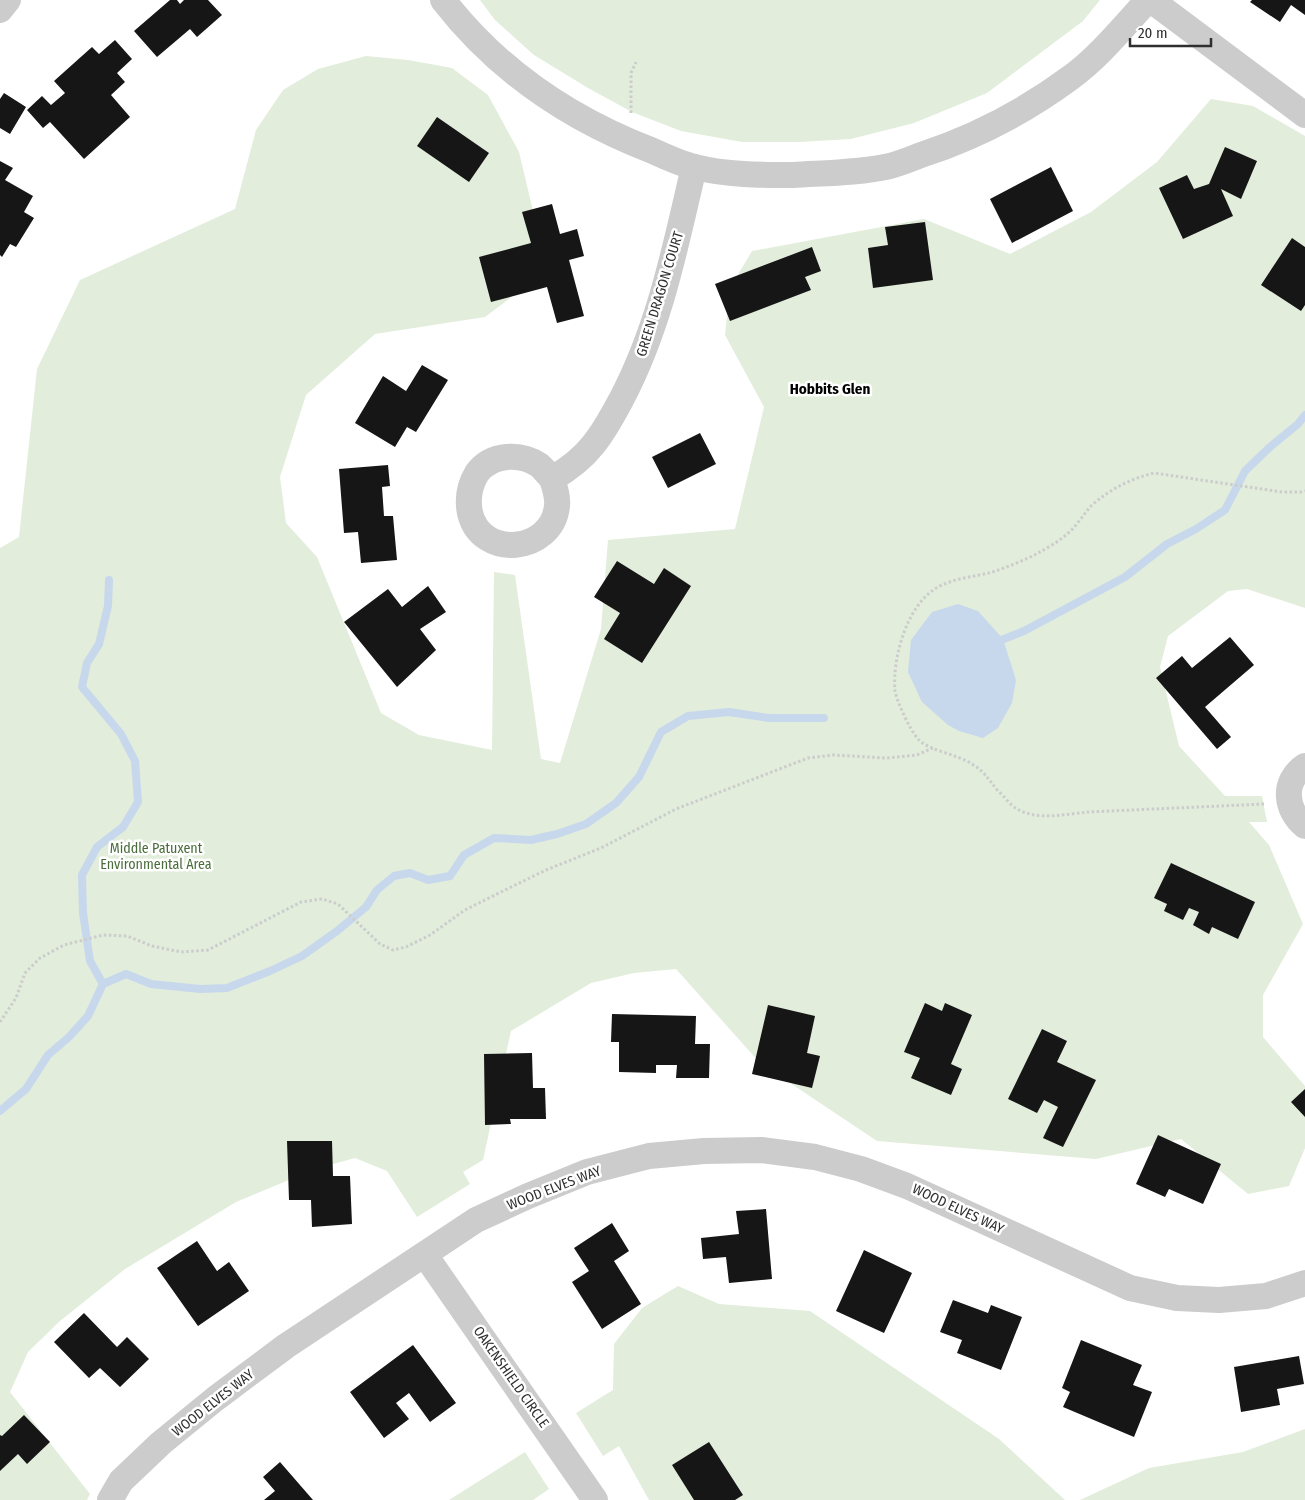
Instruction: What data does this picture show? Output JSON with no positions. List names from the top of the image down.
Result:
{
  "streets": {
    "street": ["GREEN DRAGON COURT", "WOOD ELVES WAY", "OAKENSHIELD CIRCLE"]
  },
  "crossings": [
    ["WOOD ELVES WAY", "OAKENSHIELD CIRCLE"]
  ],
  "districts": ["Hobbits Glen"],
  "parks": ["Middle Patuxent Environmental Area"],
  "scale_bar": "20 m"
}
